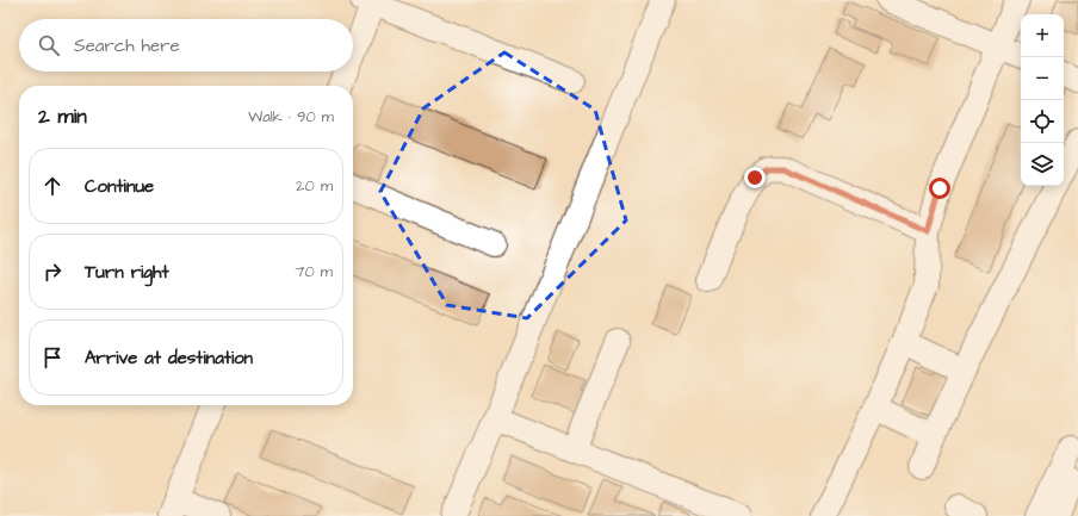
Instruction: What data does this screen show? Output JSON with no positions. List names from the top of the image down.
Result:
{
  "page": {
    "map_buttons": ["+", "−"],
    "search": "Search here",
    "heading": ["2 min", "Walk · 90 m"],
    "list": [
      ["Continue", "20 m"],
      ["Turn right", "70 m"],
      "Arrive at destination"
    ]
  }
}
